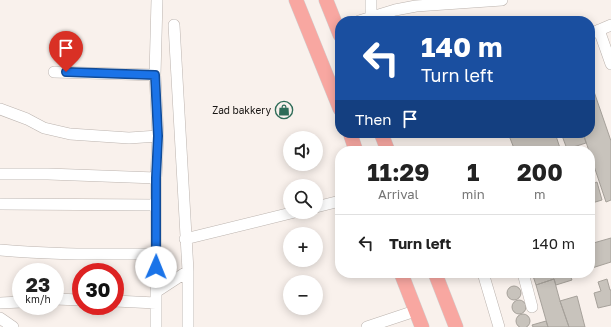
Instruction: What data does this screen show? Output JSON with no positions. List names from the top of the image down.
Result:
{
  "places": {
    "shop": ["Zad bakkery"]
  },
  "page": {
    "turn": ["140 m", "Turn left"],
    "then": "Then",
    "map_buttons": ["+", "−"],
    "eta": [
      "11:29",
      "Arrival",
      "1",
      "min",
      "200",
      "m"
    ],
    "list": [
      {
        "name": "Turn left",
        "value": "140 m"
      }
    ],
    "speed": "23 km/h",
    "limit": "30"
  }
}
